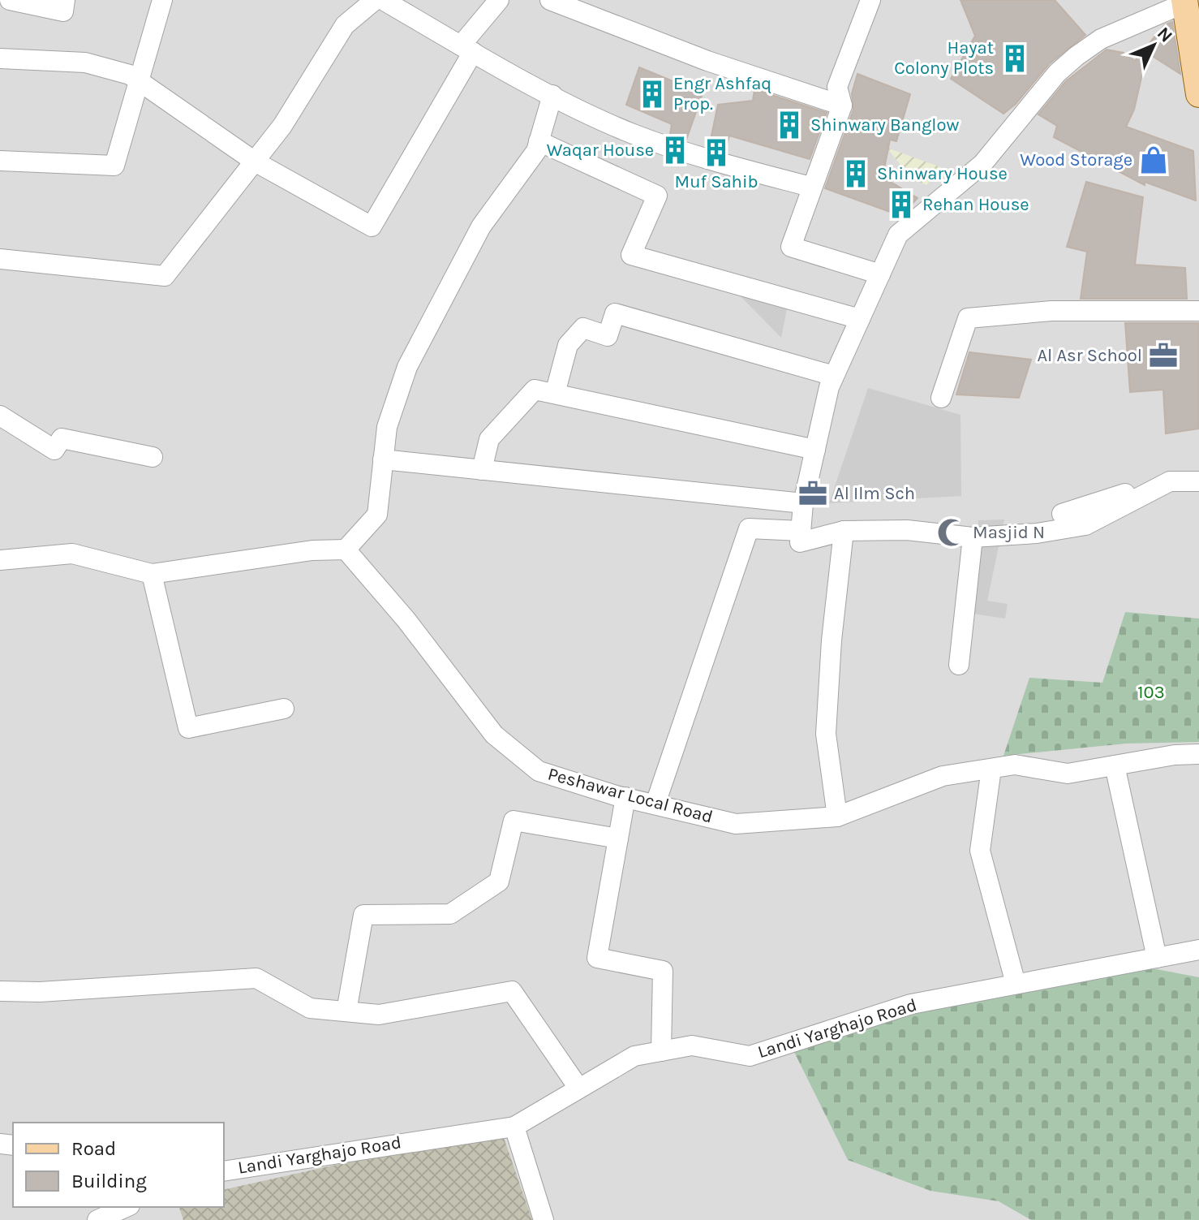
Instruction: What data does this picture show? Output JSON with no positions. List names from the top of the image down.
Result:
{
  "streets": {
    "street": ["Peshawar Local Road", "Landi Yarghajo Road"]
  },
  "parks": ["103"],
  "places": {
    "building": [
      "Hayat Colony Plots",
      "Engr Ashfaq Prop.",
      "Shinwary Banglow",
      "Waqar House",
      "Muf Sahib",
      "Shinwary House",
      "Rehan House"
    ],
    "shop": ["Wood Storage"],
    "office": ["Al Asr School", "Al Ilm Sch"],
    "mosque": ["Masjid N"]
  },
  "legend": ["Road", "Building"],
  "north": "top right"
}
